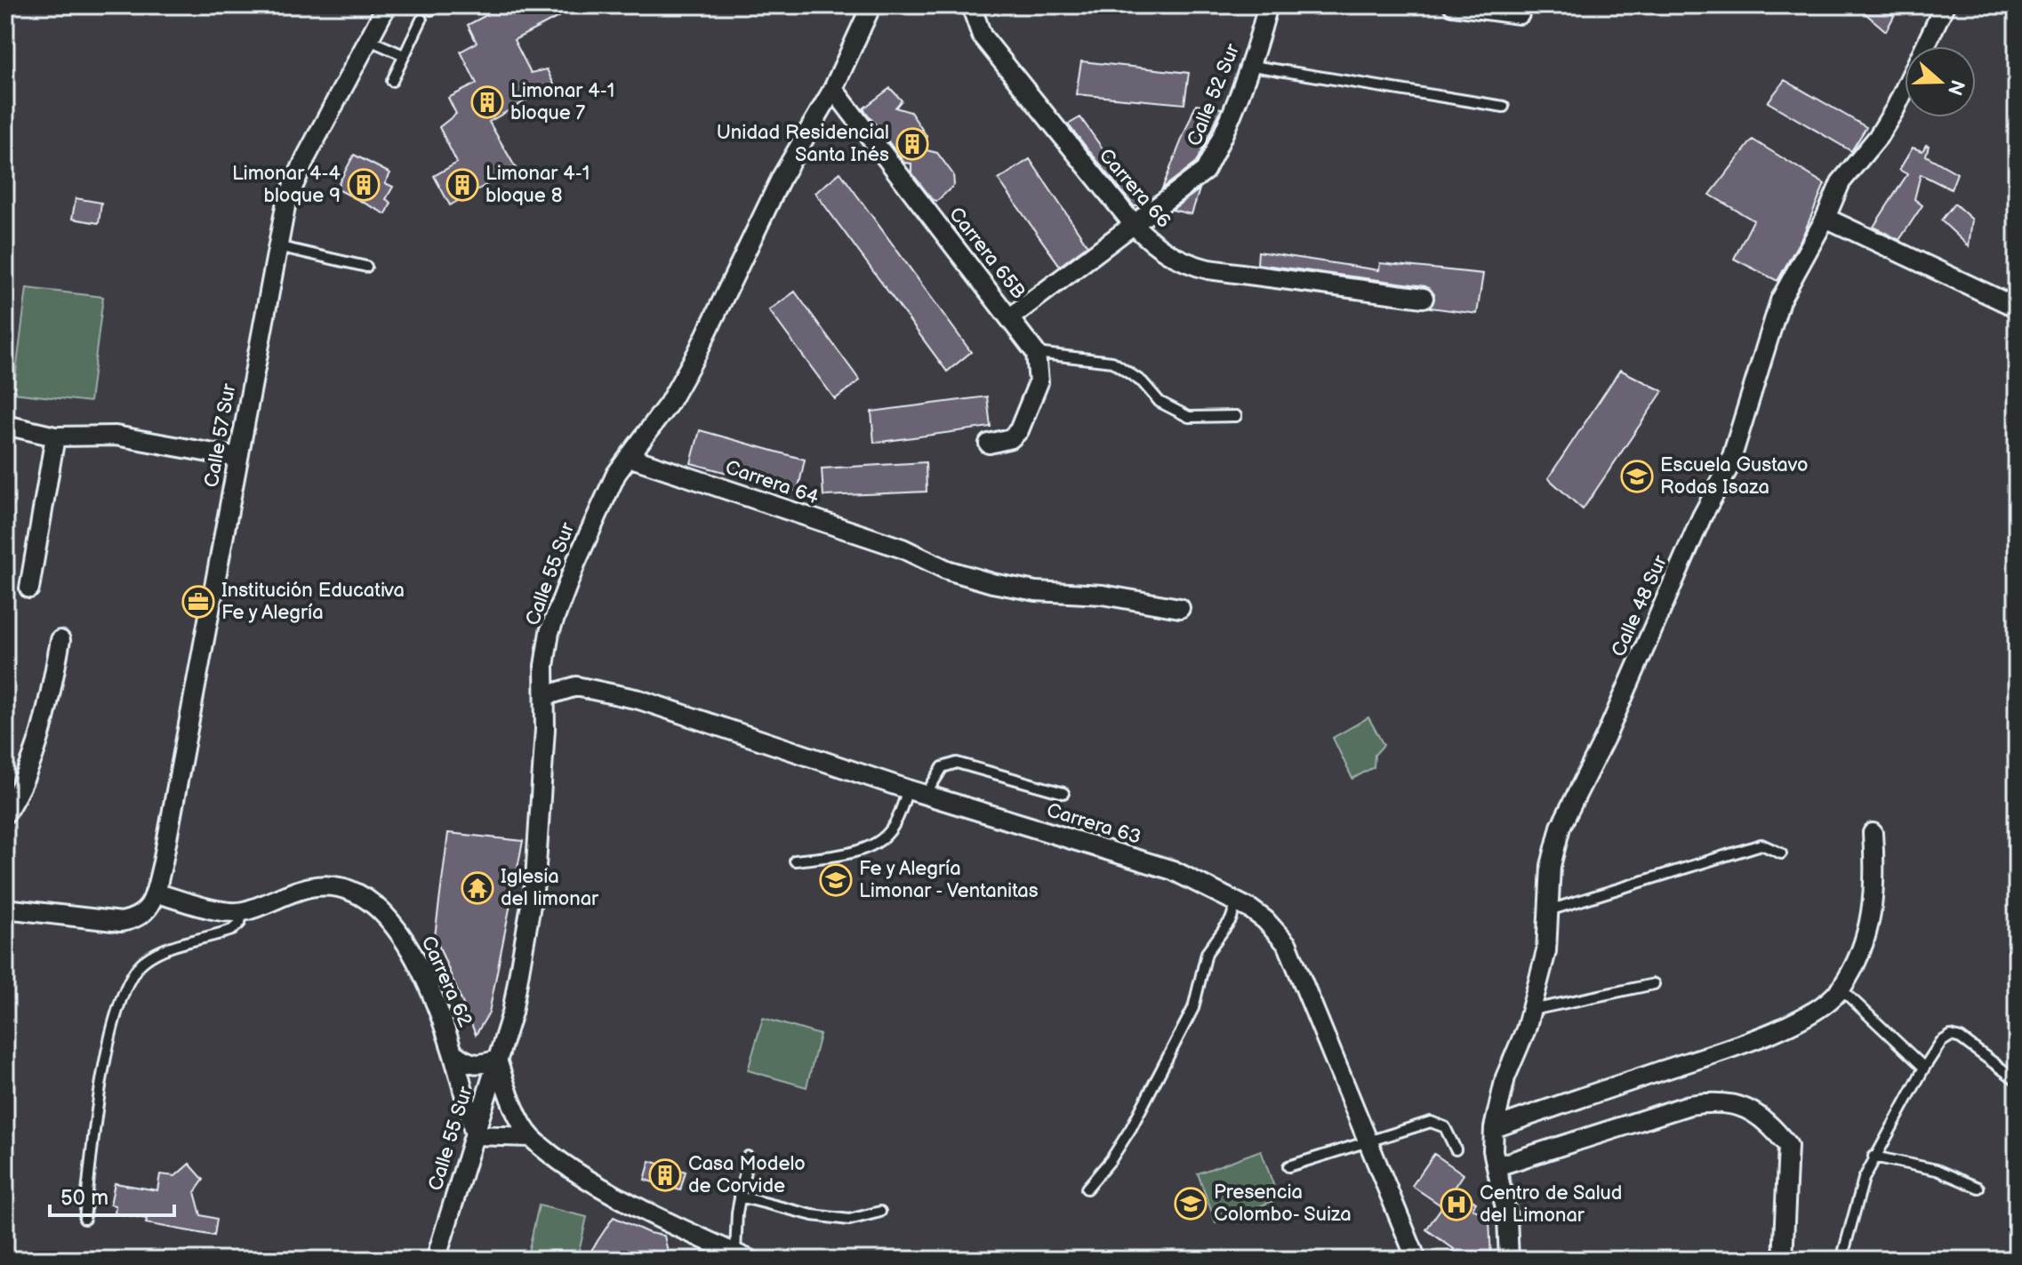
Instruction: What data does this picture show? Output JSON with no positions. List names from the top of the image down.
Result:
{
  "streets": {
    "street": [
      "Calle 52 Sur",
      "Carrera 66",
      "Carrera 65B",
      "Calle 57 Sur",
      "Carrera 64",
      "Calle 55 Sur",
      "Calle 48 Sur",
      "Carrera 63",
      "Carrera 62"
    ]
  },
  "crossings": [
    ["Calle 52 Sur", "Carrera 66"],
    ["Calle 52 Sur", "Carrera 65B"],
    ["Carrera 65B", "Calle 55 Sur"],
    ["Calle 57 Sur", "Carrera 62"],
    ["Carrera 64", "Calle 55 Sur"],
    ["Calle 55 Sur", "Carrera 63"],
    ["Calle 55 Sur", "Carrera 62"]
  ],
  "places": {
    "building": [
      "Limonar 4-1 bloque 7",
      "Unidad Residencial Santa Inés",
      "Limonar 4-4 bloque 9",
      "Limonar 4-1 bloque 8",
      "Casa Modelo de Corvide"
    ],
    "school or university": ["Escuela Gustavo Rodas Isaza", "Fe y Alegría Limonar - Ventanitas", "Presencia Colombo- Suiza"],
    "office": ["Institución Educativa Fe y Alegría"],
    "temple": ["Iglesia del limonar"],
    "hospital": ["Centro de Salud del Limonar"]
  },
  "scale_bar": "50 m",
  "north": "right"
}
